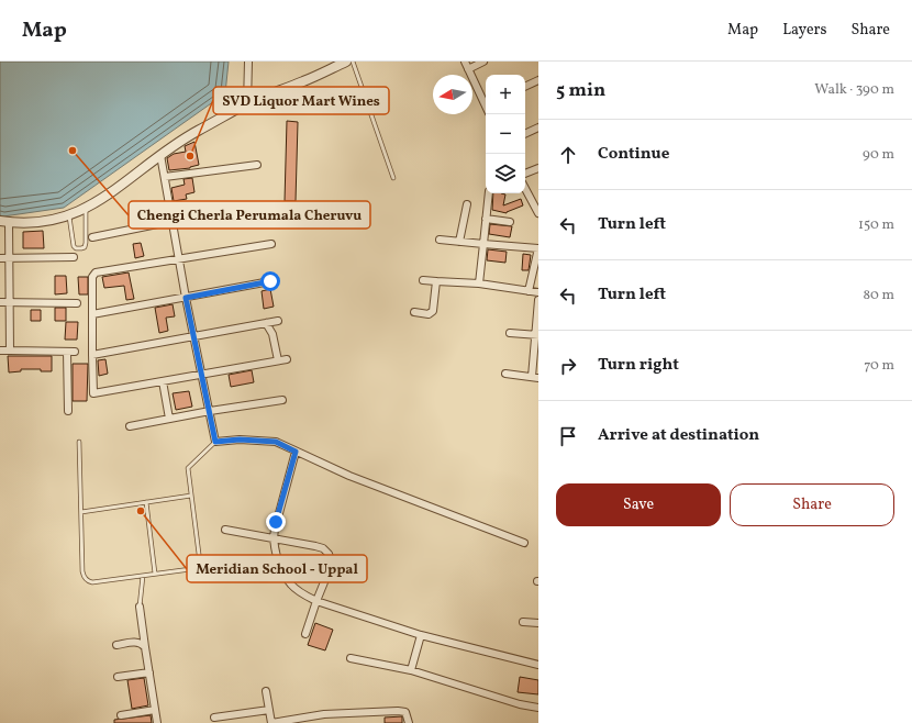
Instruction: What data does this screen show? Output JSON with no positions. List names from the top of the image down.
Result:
{
  "places": ["Chengi Cherla Perumala Cheruvu", "SVD Liquor Mart Wines", "Meridian School - Uppal"],
  "north": "left",
  "page": {
    "header": "Map",
    "nav": ["Map", "Layers", "Share"],
    "heading": ["5 min", "Walk · 390 m"],
    "map_buttons": ["+", "−"],
    "list": [
      ["Continue", "90 m"],
      ["Turn left", "150 m"],
      ["Turn left", "80 m"],
      ["Turn right", "70 m"],
      "Arrive at destination"
    ],
    "buttons": ["Save", "Share"]
  }
}
